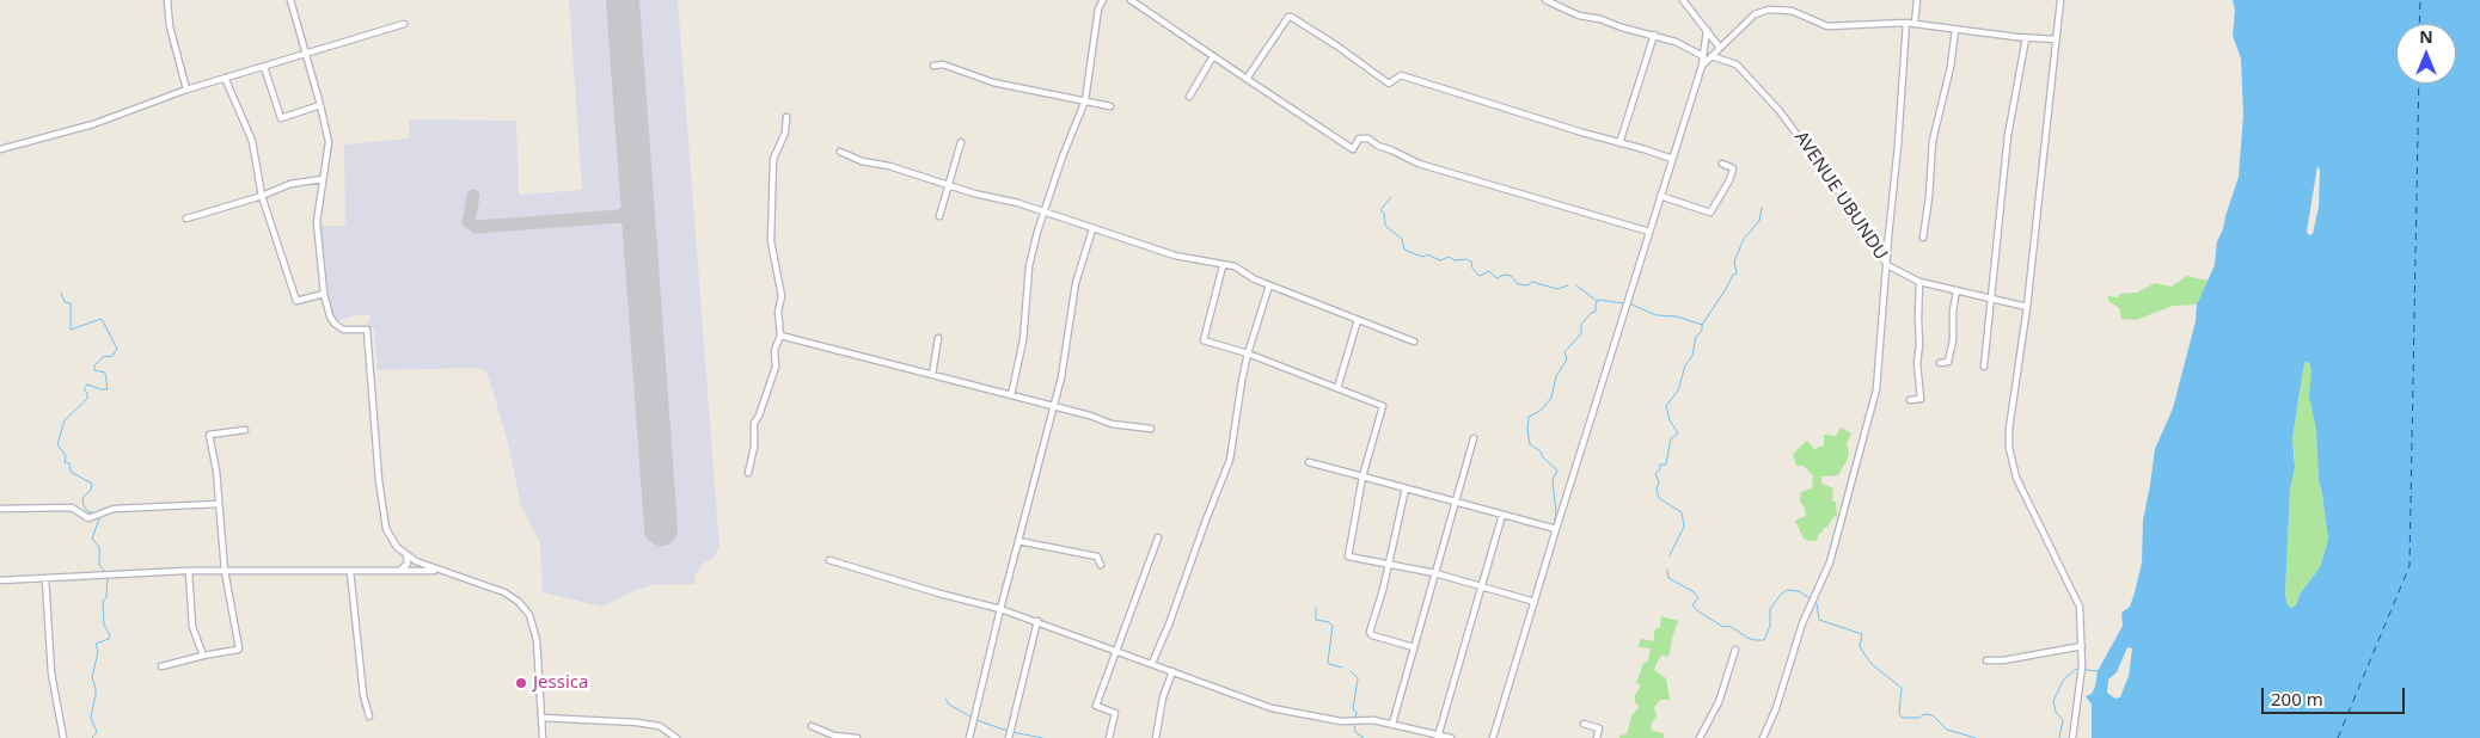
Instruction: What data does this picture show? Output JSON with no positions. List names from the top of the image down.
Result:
{
  "streets": {
    "street": ["AVENUE UBUNDU"]
  },
  "places": ["Jessica"],
  "scale_bar": "200 m",
  "north": "top"
}
